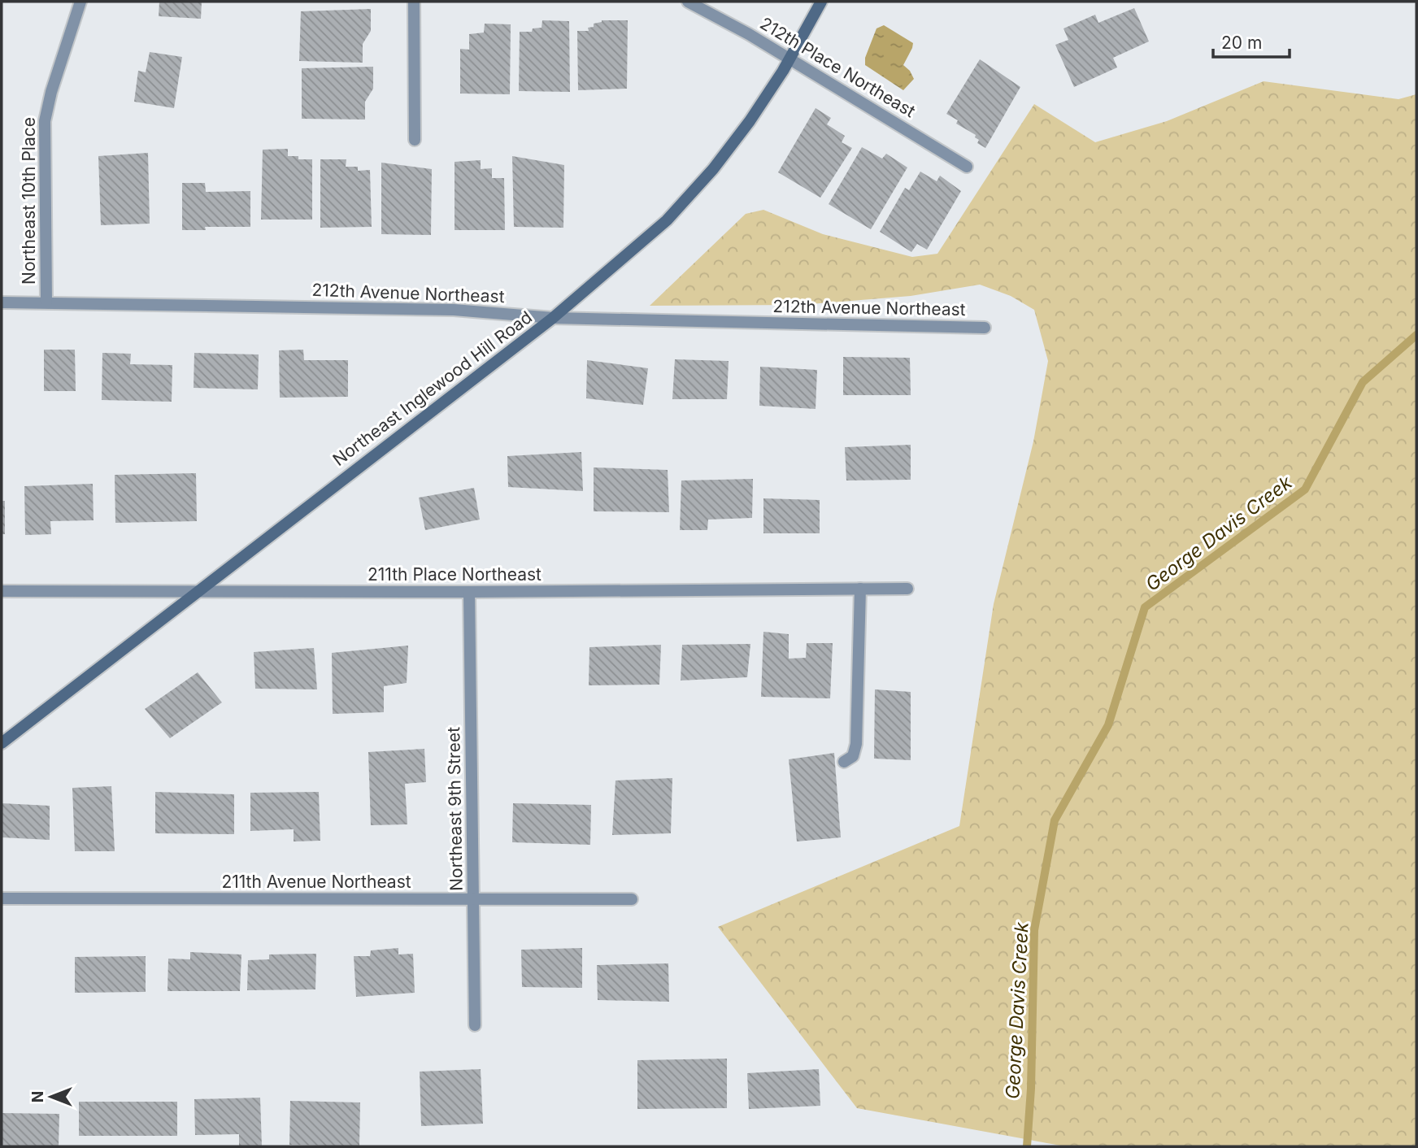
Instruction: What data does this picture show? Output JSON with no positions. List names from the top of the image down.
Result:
{
  "streets": {
    "street": [
      "212th Place Northeast",
      "Northeast 10th Place",
      "212th Avenue Northeast",
      "Northeast Inglewood Hill Road",
      "211th Place Northeast",
      "Northeast 9th Street",
      "211th Avenue Northeast"
    ]
  },
  "crossings": [
    ["212th Place Northeast", "Northeast Inglewood Hill Road"],
    ["Northeast 10th Place", "212th Avenue Northeast"],
    ["212th Avenue Northeast", "Northeast Inglewood Hill Road"],
    ["Northeast Inglewood Hill Road", "211th Place Northeast"],
    ["211th Place Northeast", "Northeast 9th Street"],
    ["Northeast 9th Street", "211th Avenue Northeast"]
  ],
  "water": ["George Davis Creek"],
  "scale_bar": "20 m",
  "north": "left"
}
